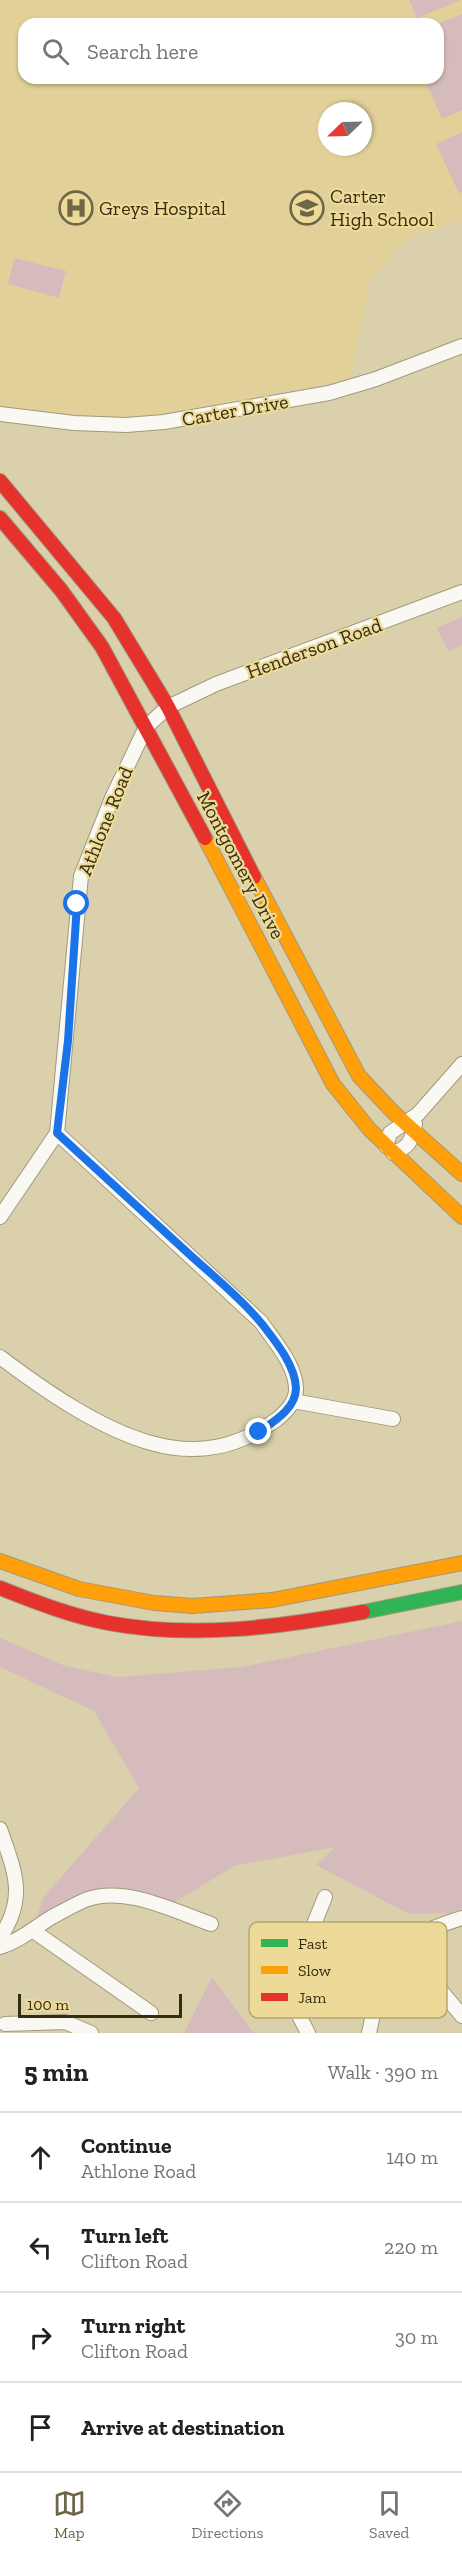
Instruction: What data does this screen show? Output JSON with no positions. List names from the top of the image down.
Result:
{
  "streets": {
    "main road": ["Montgomery Drive"],
    "street": ["Carter Drive", "Henderson Road", "Athlone Road"]
  },
  "crossings": [
    ["Henderson Road", "Athlone Road"],
    ["Henderson Road", "Montgomery Drive"],
    ["Athlone Road", "Montgomery Drive"]
  ],
  "places": {
    "hospital": ["Greys Hospital"],
    "school or university": ["Carter High School"]
  },
  "legend": ["Fast", "Slow", "Jam"],
  "scale_bar": "100 m",
  "north": "bottom left",
  "page": {
    "search": "Search here",
    "scale": "100 m",
    "heading": ["5 min", "Walk · 390 m"],
    "list": [
      ["Continue", "Athlone Road", "140 m"],
      ["Turn left", "Clifton Road", "220 m"],
      ["Turn right", "Clifton Road", "30 m"],
      "Arrive at destination"
    ],
    "nav": ["Map", "Directions", "Saved"]
  }
}
